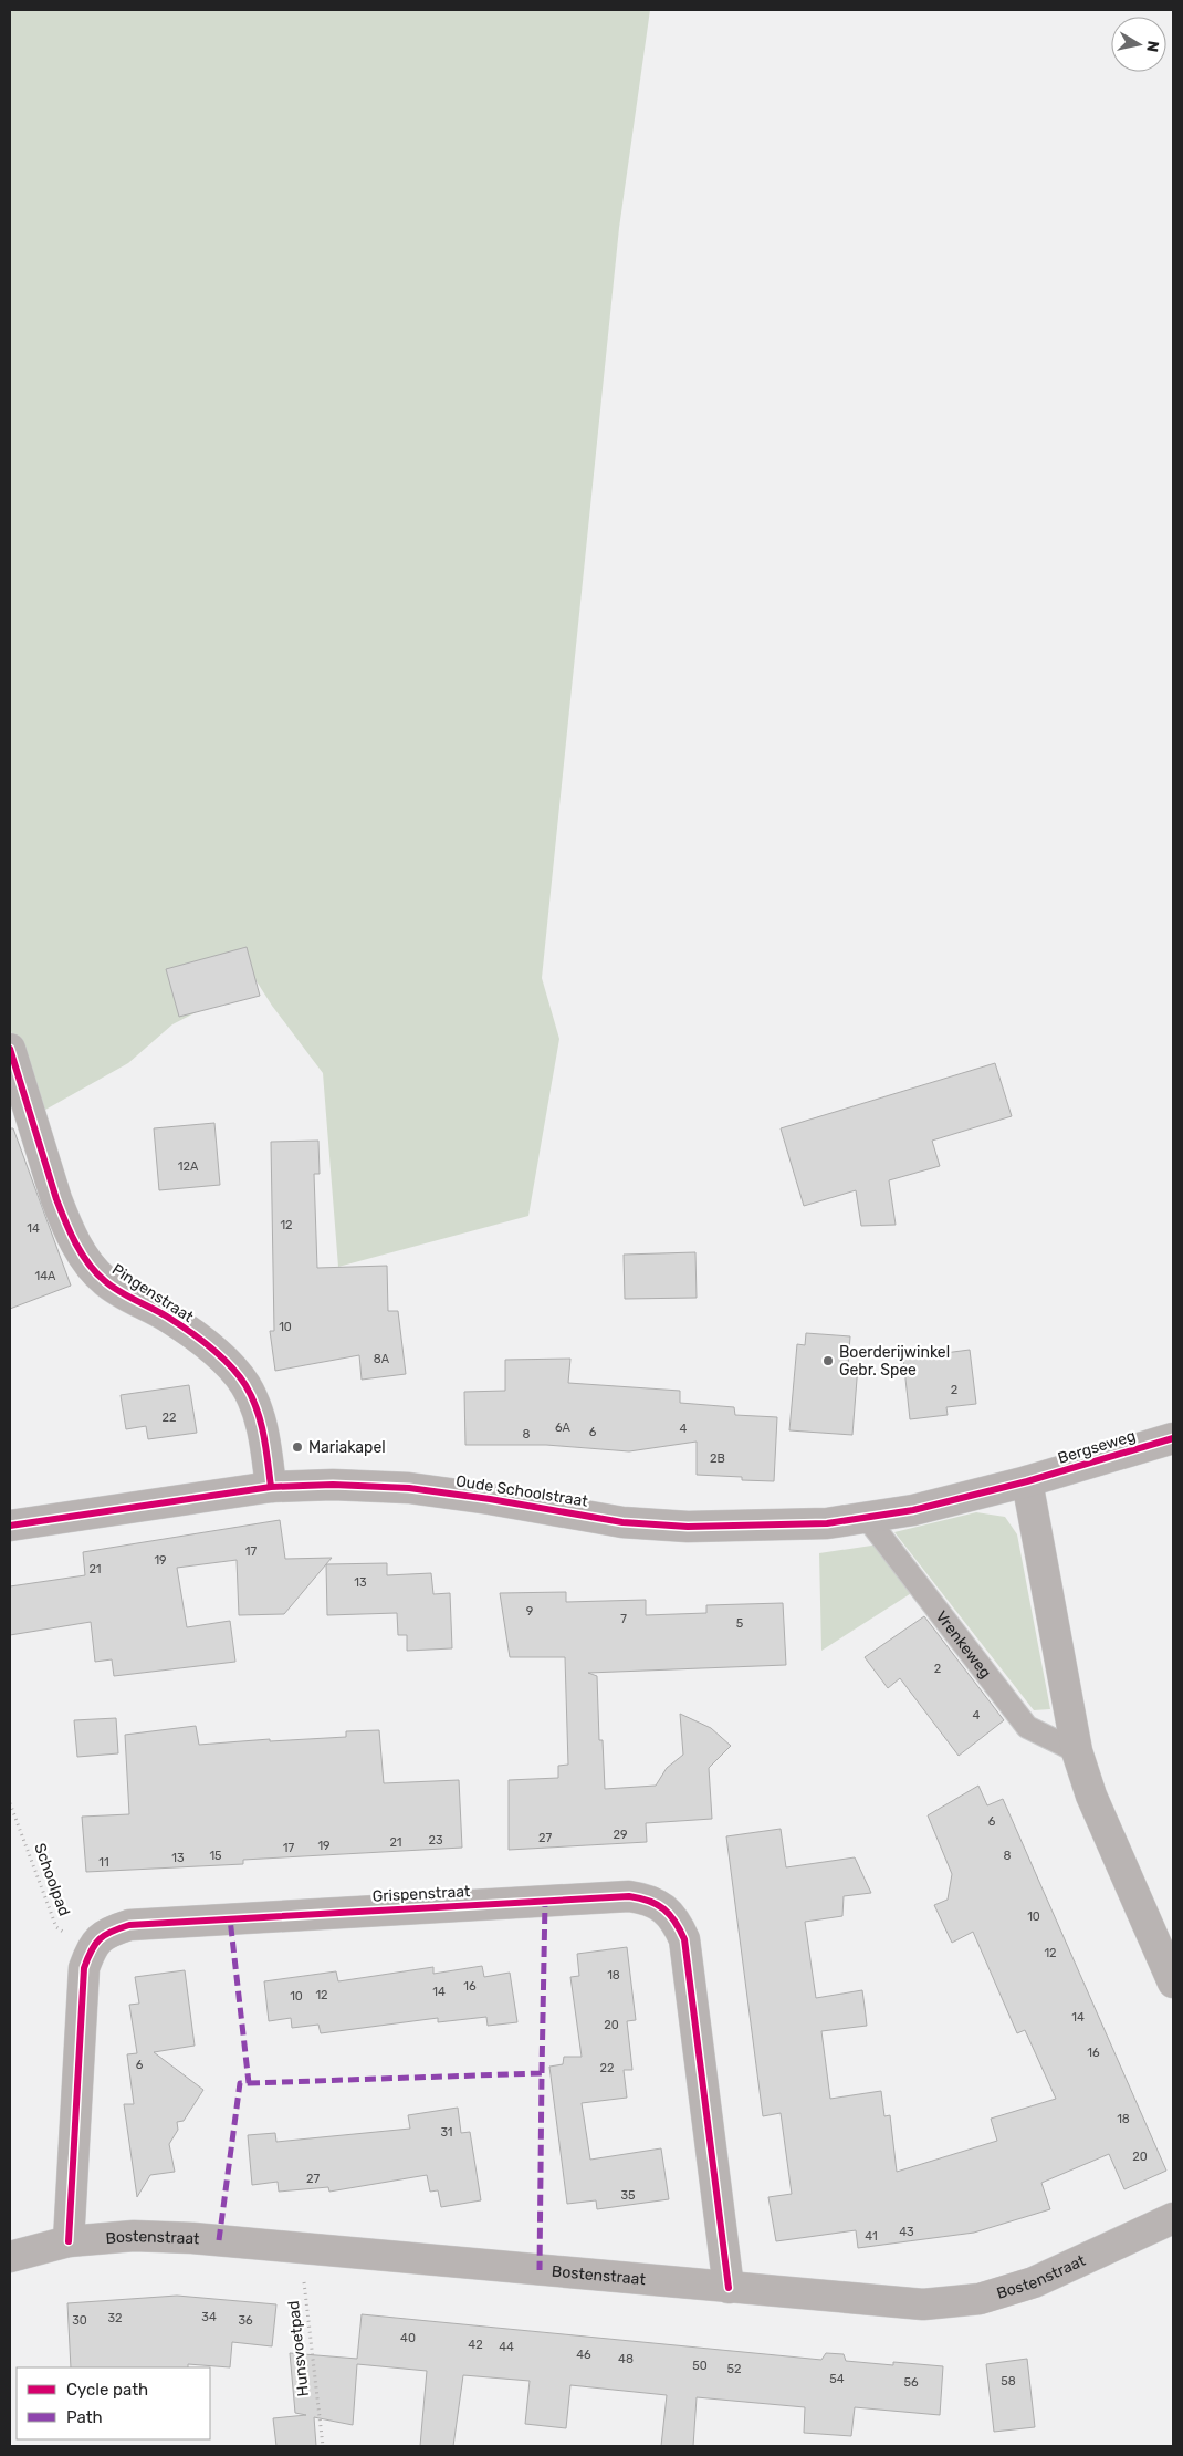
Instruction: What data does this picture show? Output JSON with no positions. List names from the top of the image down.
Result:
{
  "streets": {
    "street": [
      "Pingenstraat",
      "Bergseweg",
      "Oude Schoolstraat",
      "Grispenstraat",
      "Bostenstraat"
    ],
    "lane": ["Vrenkeweg"],
    "path": ["Schoolpad", "Hunsvoetpad"]
  },
  "crossings": [
    ["Pingenstraat", "Oude Schoolstraat"],
    ["Bergseweg", "Oude Schoolstraat"],
    ["Oude Schoolstraat", "Vrenkeweg"],
    ["Schoolpad", "Grispenstraat"],
    ["Grispenstraat", "Bostenstraat"],
    ["Bostenstraat", "Hunsvoetpad"]
  ],
  "places": ["Boerderijwinkel Gebr. Spee", "Mariakapel"],
  "house_numbers": [
    "12A",
    "12",
    "14",
    "14A",
    "10",
    "8A",
    "2",
    "22",
    "6A",
    "4",
    "6",
    "8",
    "2B",
    "17",
    "19",
    "21",
    "13",
    "9",
    "7",
    "5",
    "2",
    "4",
    "6",
    "29",
    "27",
    "23",
    "21",
    "19",
    "17",
    "15",
    "8",
    "13",
    "11",
    "10",
    "12",
    "18",
    "16",
    "14",
    "12",
    "10",
    "14",
    "20",
    "16",
    "6",
    "22",
    "18",
    "31",
    "20",
    "27",
    "35",
    "43",
    "41",
    "34",
    "32",
    "30",
    "36",
    "40",
    "42",
    "44",
    "46",
    "48",
    "50",
    "52",
    "54",
    "58",
    "56"
  ],
  "legend": ["Cycle path", "Path"],
  "north": "right"
}
